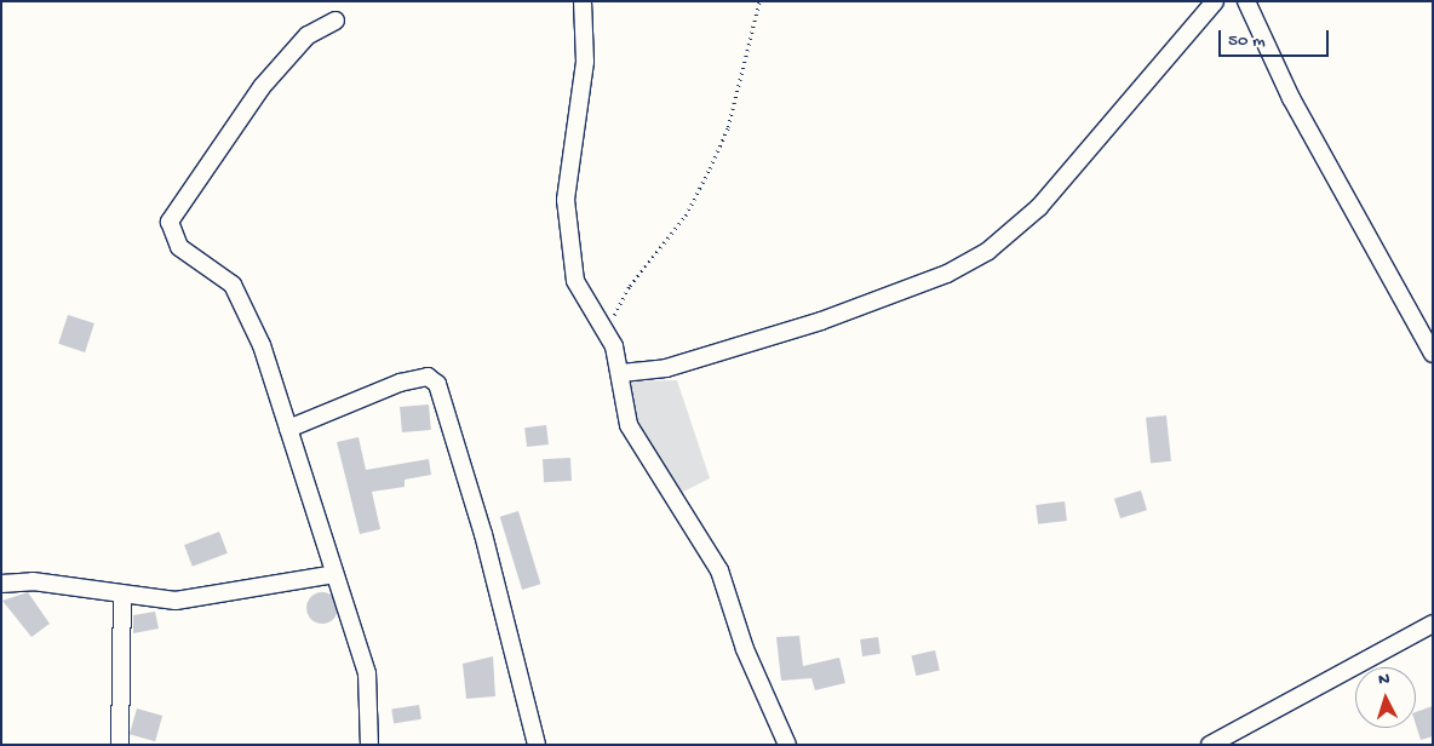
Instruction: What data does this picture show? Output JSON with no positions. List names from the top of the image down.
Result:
{
  "scale_bar": "50 m",
  "north": "top"
}
